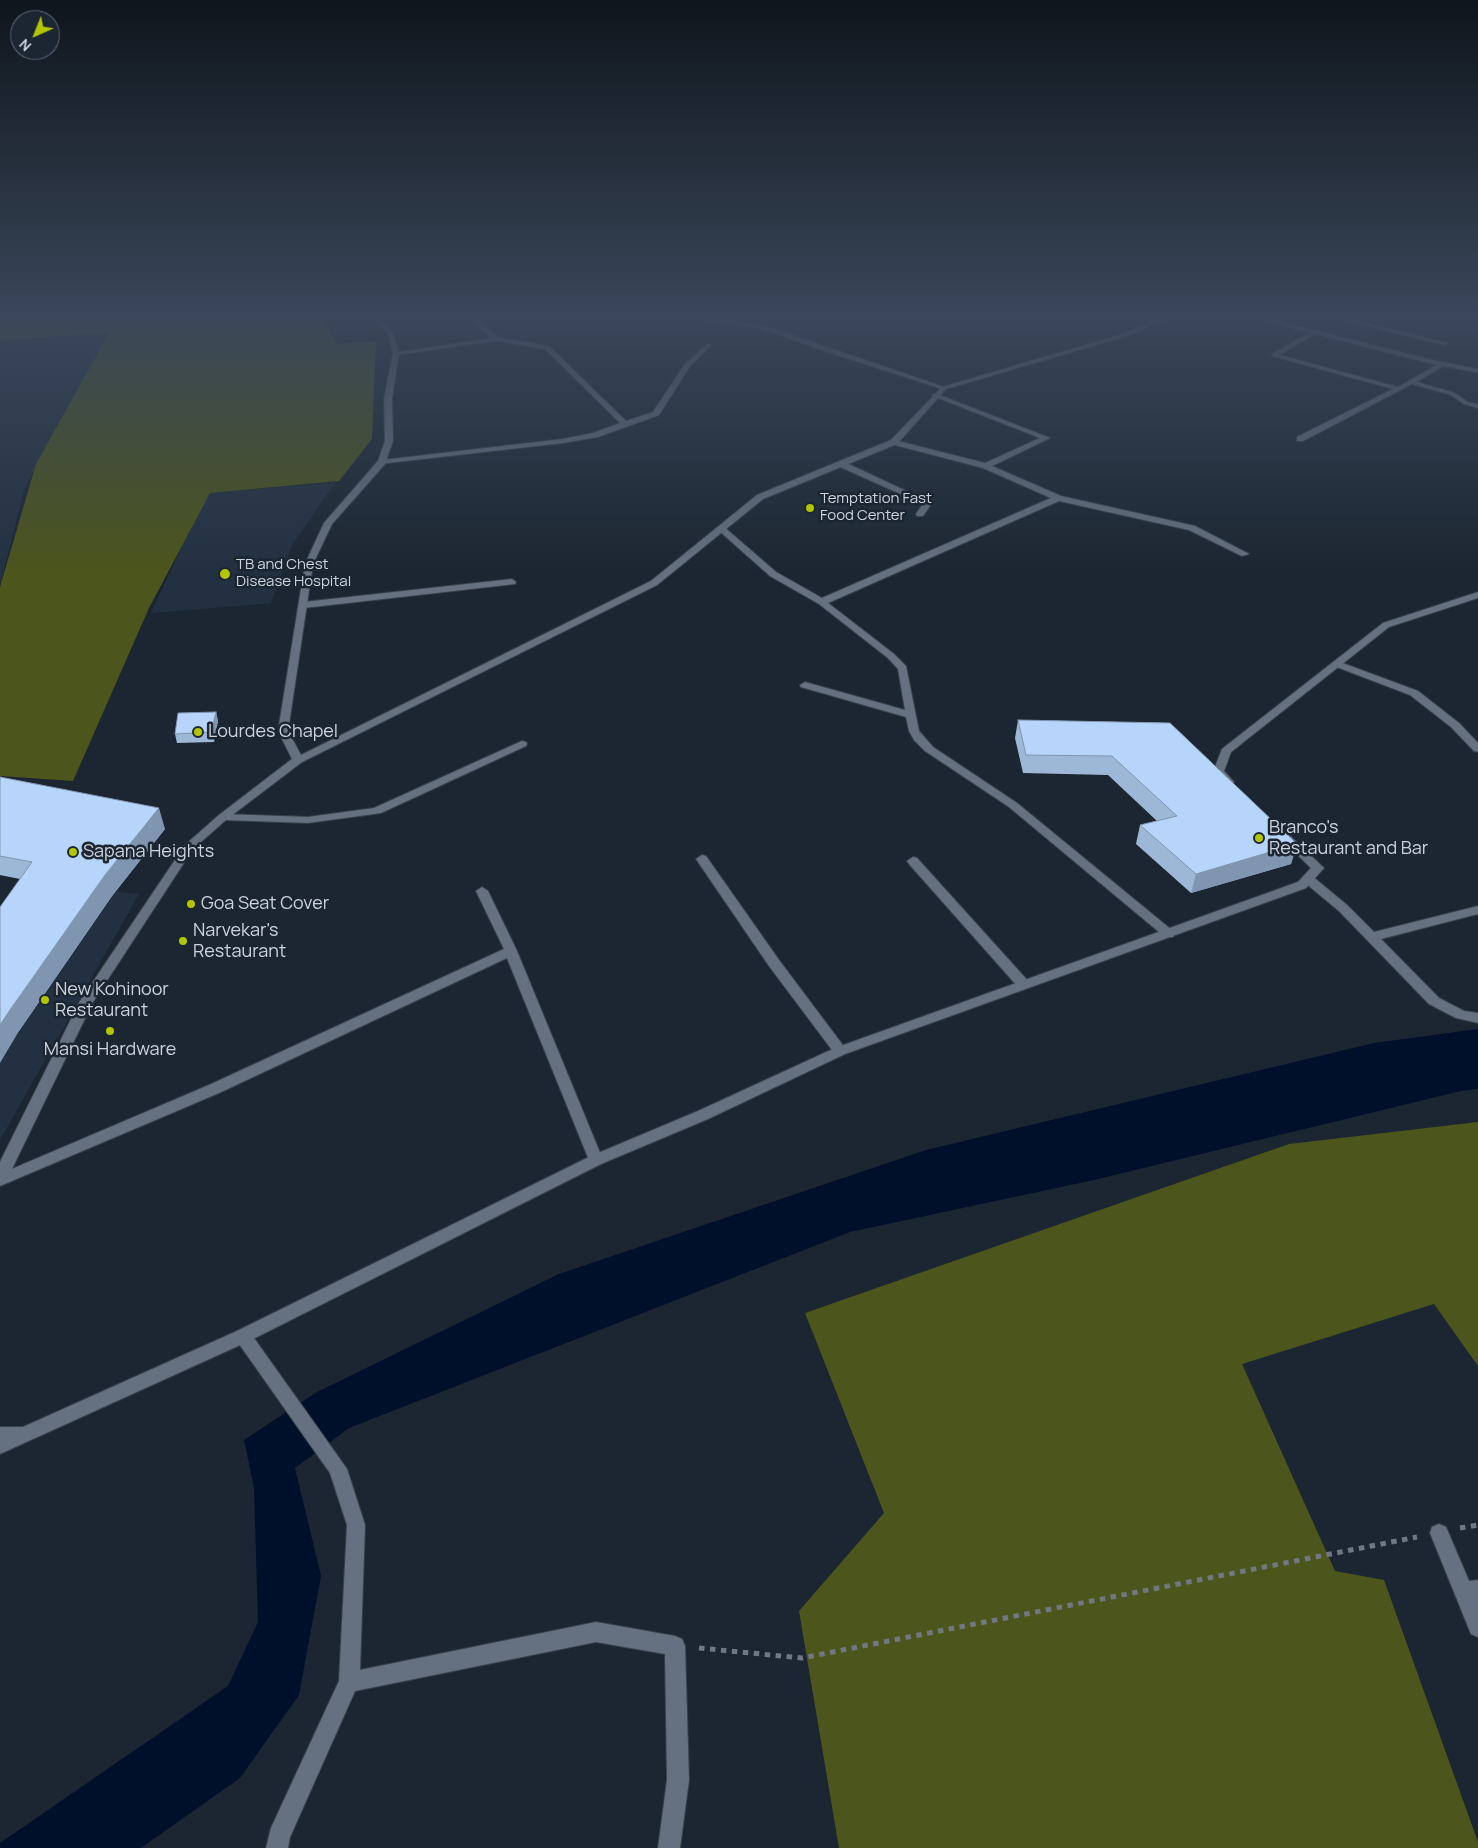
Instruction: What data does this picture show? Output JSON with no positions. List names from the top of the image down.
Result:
{
  "places": [
    "Temptation Fast Food Center",
    "TB and Chest Disease Hospital",
    "Lourdes Chapel",
    "Branco's Restaurant and Bar",
    "Sapana Heights",
    "Goa Seat Cover",
    "Narvekar's Restaurant",
    "New Kohinoor Restaurant",
    "Mansi Hardware"
  ],
  "north": "bottom left"
}
